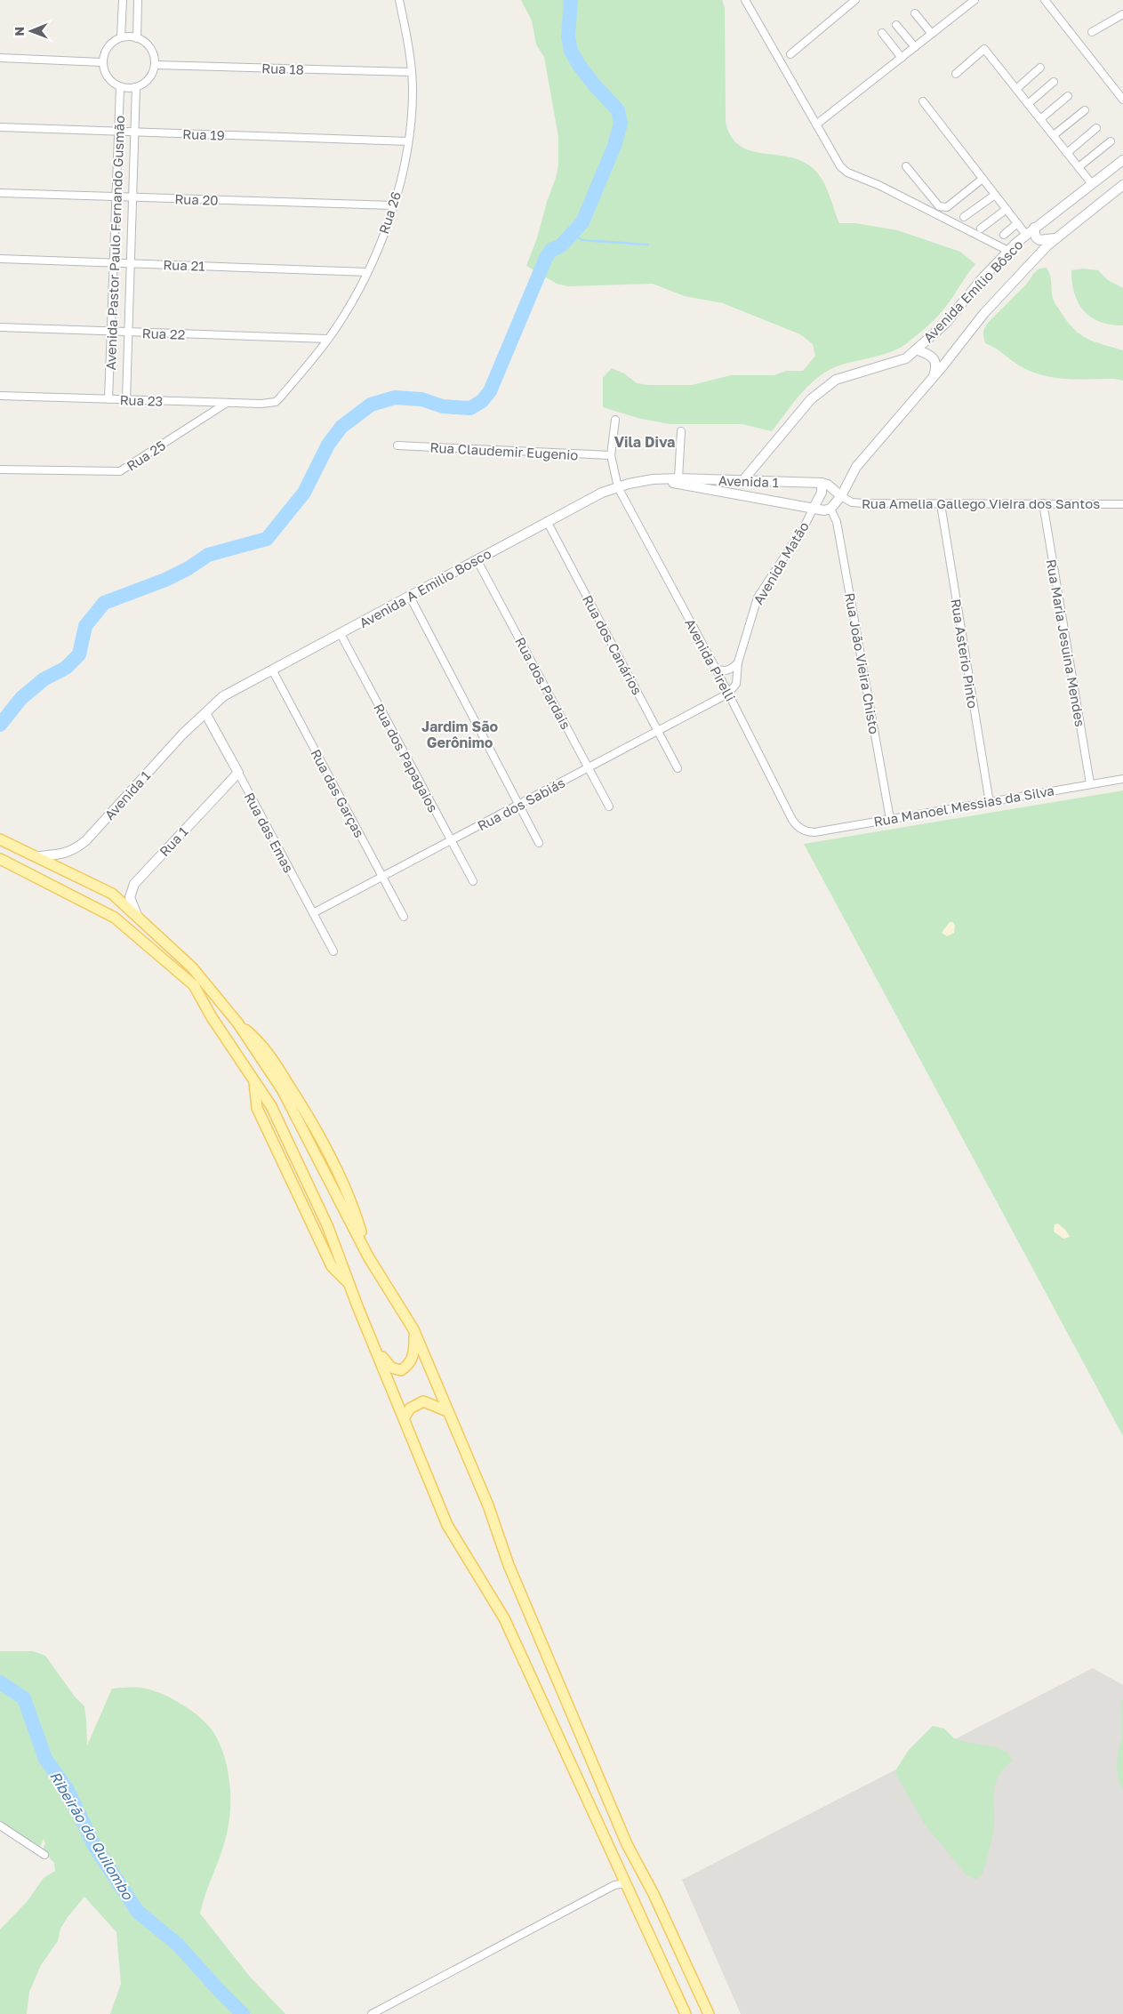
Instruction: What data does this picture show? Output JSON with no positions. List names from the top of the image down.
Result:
{
  "streets": {
    "main road": [
      "Avenida Emílio Bôsco",
      "Avenida 1",
      "Avenida A Emilio Bosco",
      "Rua das Emas",
      "Rua 1"
    ],
    "street": [
      "Rua 18",
      "Rua 19",
      "Rua 20",
      "Rua 26",
      "Avenida Pastor Paulo Fernando Gusmão",
      "Rua 21",
      "Rua 22",
      "Rua 23",
      "Rua Claudemir Eugenio",
      "Rua 25",
      "Rua Amelia Gallego Vieira dos Santos",
      "Avenida Matão",
      "Rua Maria Jesuina Mendes",
      "Rua dos Canários",
      "Rua Asterio Pinto",
      "Avenida Pirelli",
      "Rua João Vieira Chisto",
      "Rua dos Pardais",
      "Rua dos Papagaios",
      "Rua das Garças",
      "Rua dos Sabiás",
      "Rua Manoel Messias da Silva"
    ]
  },
  "crossings": [
    ["Rua 18", "Rua 26"],
    ["Rua 18", "Avenida Pastor Paulo Fernando Gusmão"],
    ["Rua 19", "Rua 26"],
    ["Rua 19", "Avenida Pastor Paulo Fernando Gusmão"],
    ["Rua 20", "Rua 26"],
    ["Rua 20", "Avenida Pastor Paulo Fernando Gusmão"],
    ["Rua 26", "Rua 21"],
    ["Rua 26", "Rua 22"],
    ["Rua 26", "Rua 23"],
    ["Avenida Pastor Paulo Fernando Gusmão", "Rua 21"],
    ["Avenida Pastor Paulo Fernando Gusmão", "Rua 22"],
    ["Avenida Pastor Paulo Fernando Gusmão", "Rua 23"],
    ["Avenida Emílio Bôsco", "Avenida 1"],
    ["Avenida Emílio Bôsco", "Rua Amelia Gallego Vieira dos Santos"],
    ["Avenida Emílio Bôsco", "Rua João Vieira Chisto"],
    ["Rua 23", "Rua 25"],
    ["Rua Claudemir Eugenio", "Avenida Pirelli"],
    ["Avenida 1", "Avenida A Emilio Bosco"],
    ["Avenida 1", "Rua das Emas"],
    ["Rua Amelia Gallego Vieira dos Santos", "Rua Maria Jesuina Mendes"],
    ["Rua Amelia Gallego Vieira dos Santos", "Rua Asterio Pinto"],
    ["Avenida Matão", "Avenida Pirelli"],
    ["Avenida Matão", "Rua dos Sabiás"],
    ["Avenida A Emilio Bosco", "Rua dos Canários"],
    ["Avenida A Emilio Bosco", "Avenida Pirelli"],
    ["Avenida A Emilio Bosco", "Rua dos Pardais"],
    ["Avenida A Emilio Bosco", "Rua dos Papagaios"],
    ["Avenida A Emilio Bosco", "Rua das Garças"],
    ["Avenida A Emilio Bosco", "Rua das Emas"],
    ["Rua Maria Jesuina Mendes", "Rua Manoel Messias da Silva"],
    ["Rua dos Canários", "Rua dos Sabiás"],
    ["Rua Asterio Pinto", "Rua Manoel Messias da Silva"],
    ["Avenida Pirelli", "Rua dos Sabiás"],
    ["Avenida Pirelli", "Rua Manoel Messias da Silva"],
    ["Rua João Vieira Chisto", "Rua Manoel Messias da Silva"],
    ["Rua dos Pardais", "Rua dos Sabiás"],
    ["Rua dos Papagaios", "Rua dos Sabiás"],
    ["Rua das Garças", "Rua dos Sabiás"],
    ["Rua dos Sabiás", "Rua das Emas"],
    ["Rua das Emas", "Rua 1"]
  ],
  "districts": ["Vila Diva", "Jardim São Gerônimo"],
  "water": ["Ribeirão do Quilombo"],
  "north": "left"
}
